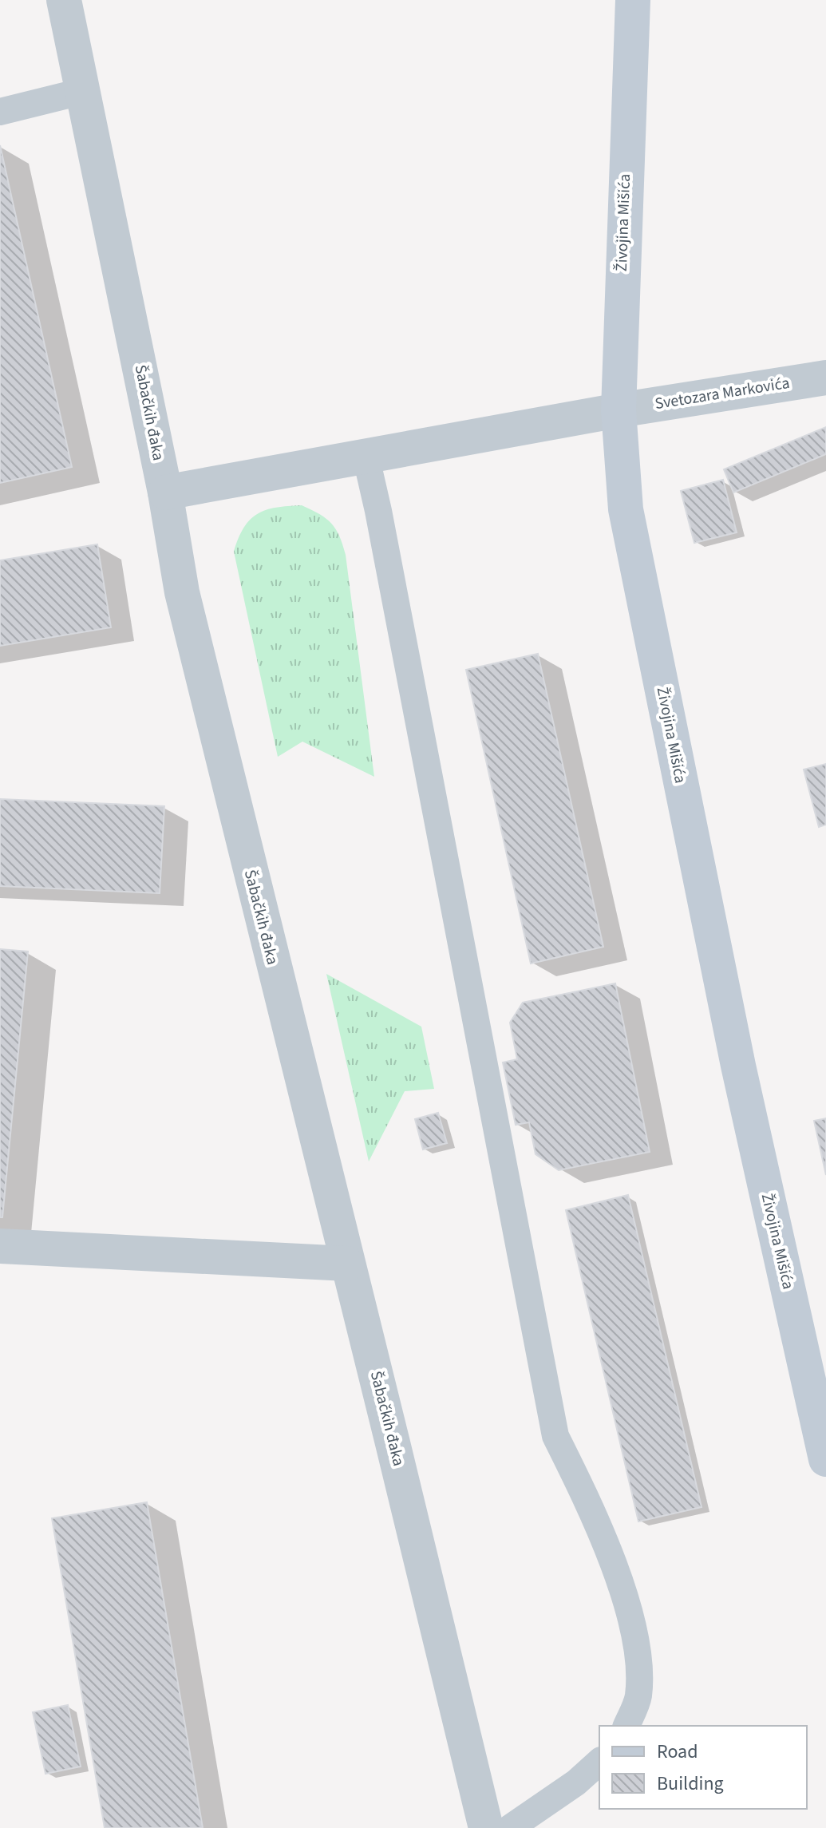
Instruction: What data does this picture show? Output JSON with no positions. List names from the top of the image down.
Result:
{
  "streets": {
    "main road": ["Živojina Mišića"],
    "street": ["Svetozara Markovića", "Šabačkih đaka"]
  },
  "crossings": [
    ["Živojina Mišića", "Svetozara Markovića"],
    ["Svetozara Markovića", "Šabačkih đaka"]
  ],
  "legend": ["Road", "Building"]
}
